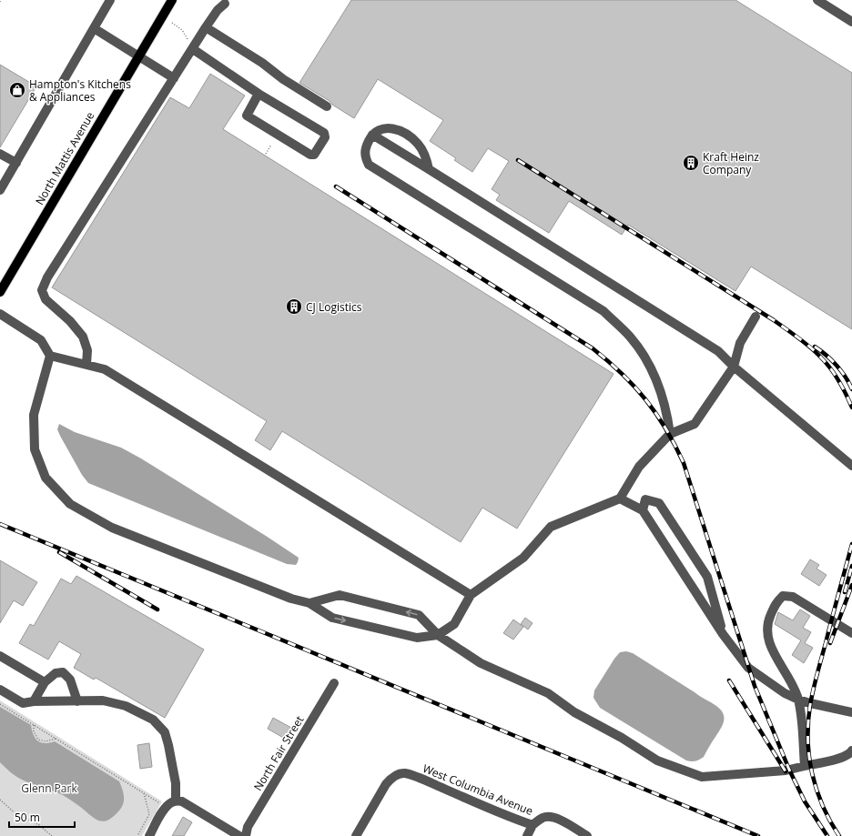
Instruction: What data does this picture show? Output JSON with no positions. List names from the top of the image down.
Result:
{
  "streets": {
    "main road": ["North Mattis Avenue"],
    "street": ["North Fair Street", "West Columbia Avenue"]
  },
  "parks": ["Glenn Park"],
  "places": {
    "shop": ["Hampton's Kitchens & Appliances"],
    "building": ["Kraft Heinz Company", "CJ Logistics"]
  },
  "scale_bar": "50 m"
}
